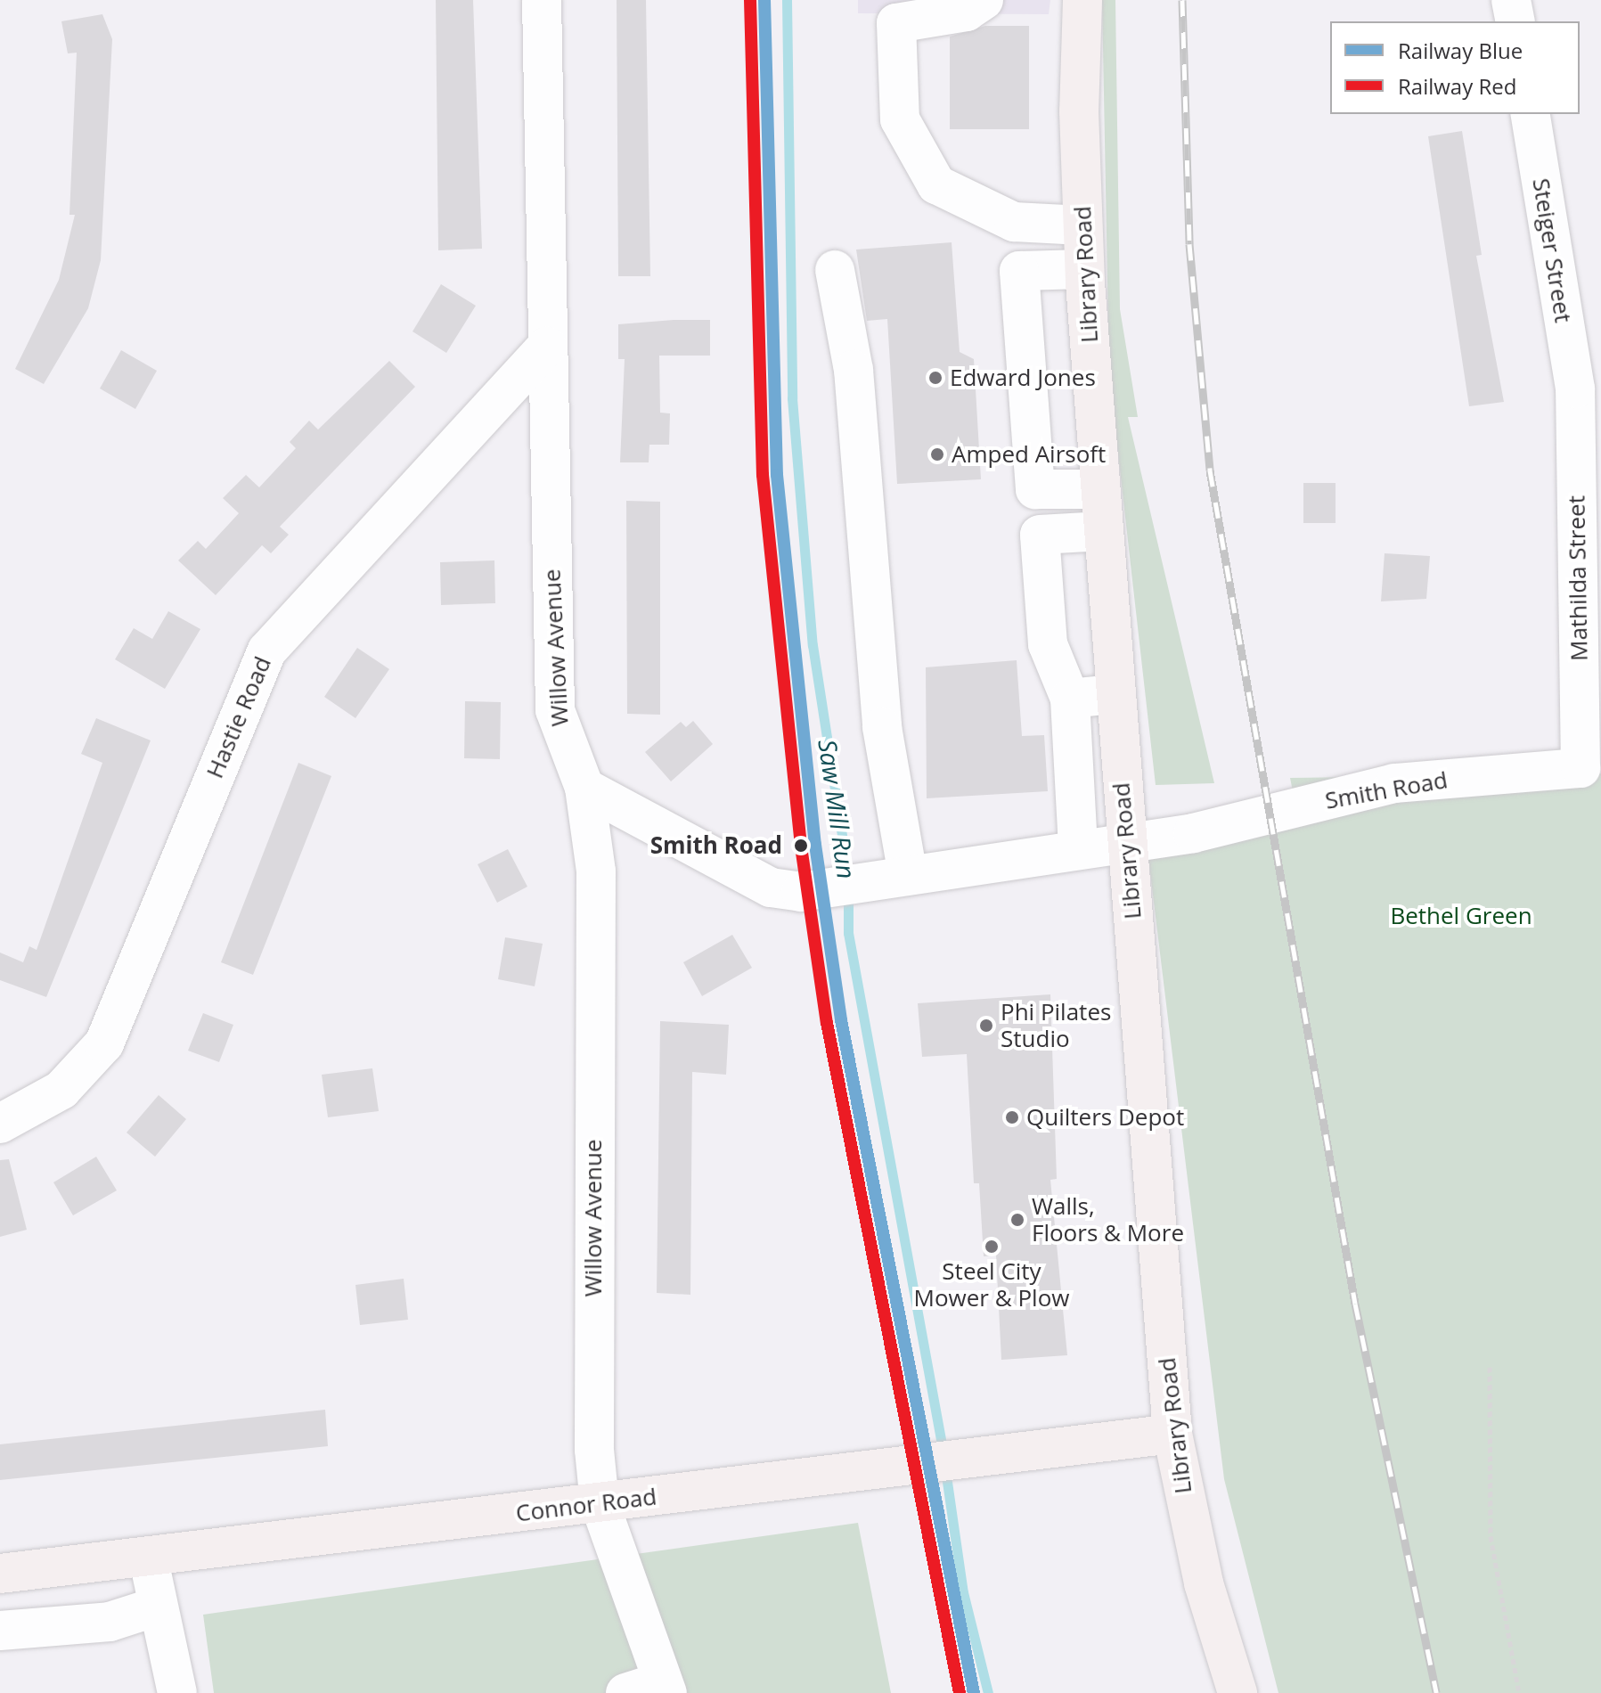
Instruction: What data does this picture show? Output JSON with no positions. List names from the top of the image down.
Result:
{
  "streets": {
    "main road": ["Library Road", "Connor Road"],
    "street": [
      "Steiger Street",
      "Mathilda Street",
      "Willow Avenue",
      "Hastie Road",
      "Smith Road"
    ]
  },
  "crossings": [
    ["Steiger Street", "Mathilda Street"],
    ["Library Road", "Smith Road"],
    ["Library Road", "Connor Road"],
    ["Mathilda Street", "Smith Road"],
    ["Willow Avenue", "Hastie Road"],
    ["Willow Avenue", "Smith Road"],
    ["Willow Avenue", "Connor Road"]
  ],
  "water": ["Saw Mill Run"],
  "parks": ["Bethel Green"],
  "places": [
    "Edward Jones",
    "Amped Airsoft",
    "Smith Road",
    "Phi Pilates Studio",
    "Quilters Depot",
    "Walls, Floors & More",
    "Steel City Mower & Plow"
  ],
  "lines": ["rail line Blue", "rail line Red"],
  "legend": ["Railway Blue", "Railway Red"]
}
